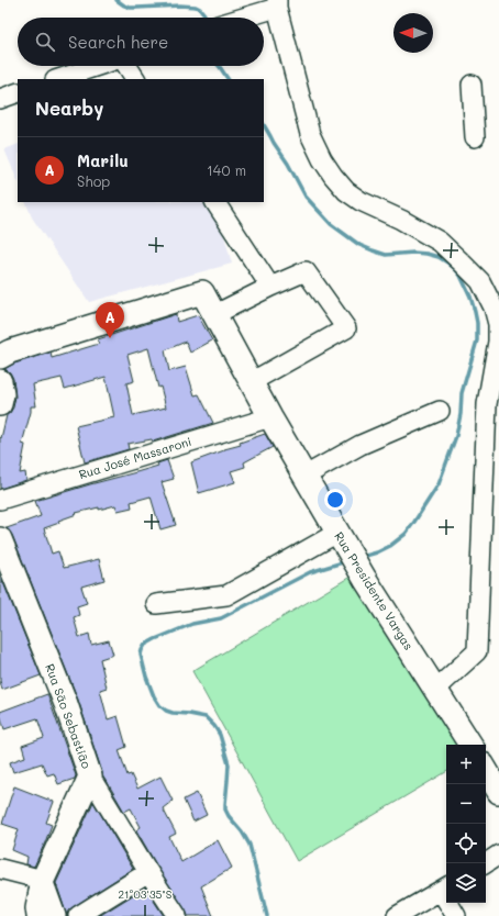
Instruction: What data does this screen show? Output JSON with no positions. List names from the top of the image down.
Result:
{
  "streets": {
    "main road": ["Rua Presidente Vargas", "Rua São Sebastião"],
    "street": ["Rua José Massaroni"]
  },
  "crossings": [
    ["Rua José Massaroni", "Rua Presidente Vargas"]
  ],
  "north": "left",
  "page": {
    "search": "Search here",
    "heading": "Nearby",
    "list": [
      {
        "mark": "A",
        "name": "Marilu",
        "note": "Shop",
        "value": "140 m"
      }
    ],
    "pins": "A",
    "map_buttons": ["+", "−"]
  },
  "coordinates": ["21°03'35\"S"]
}
